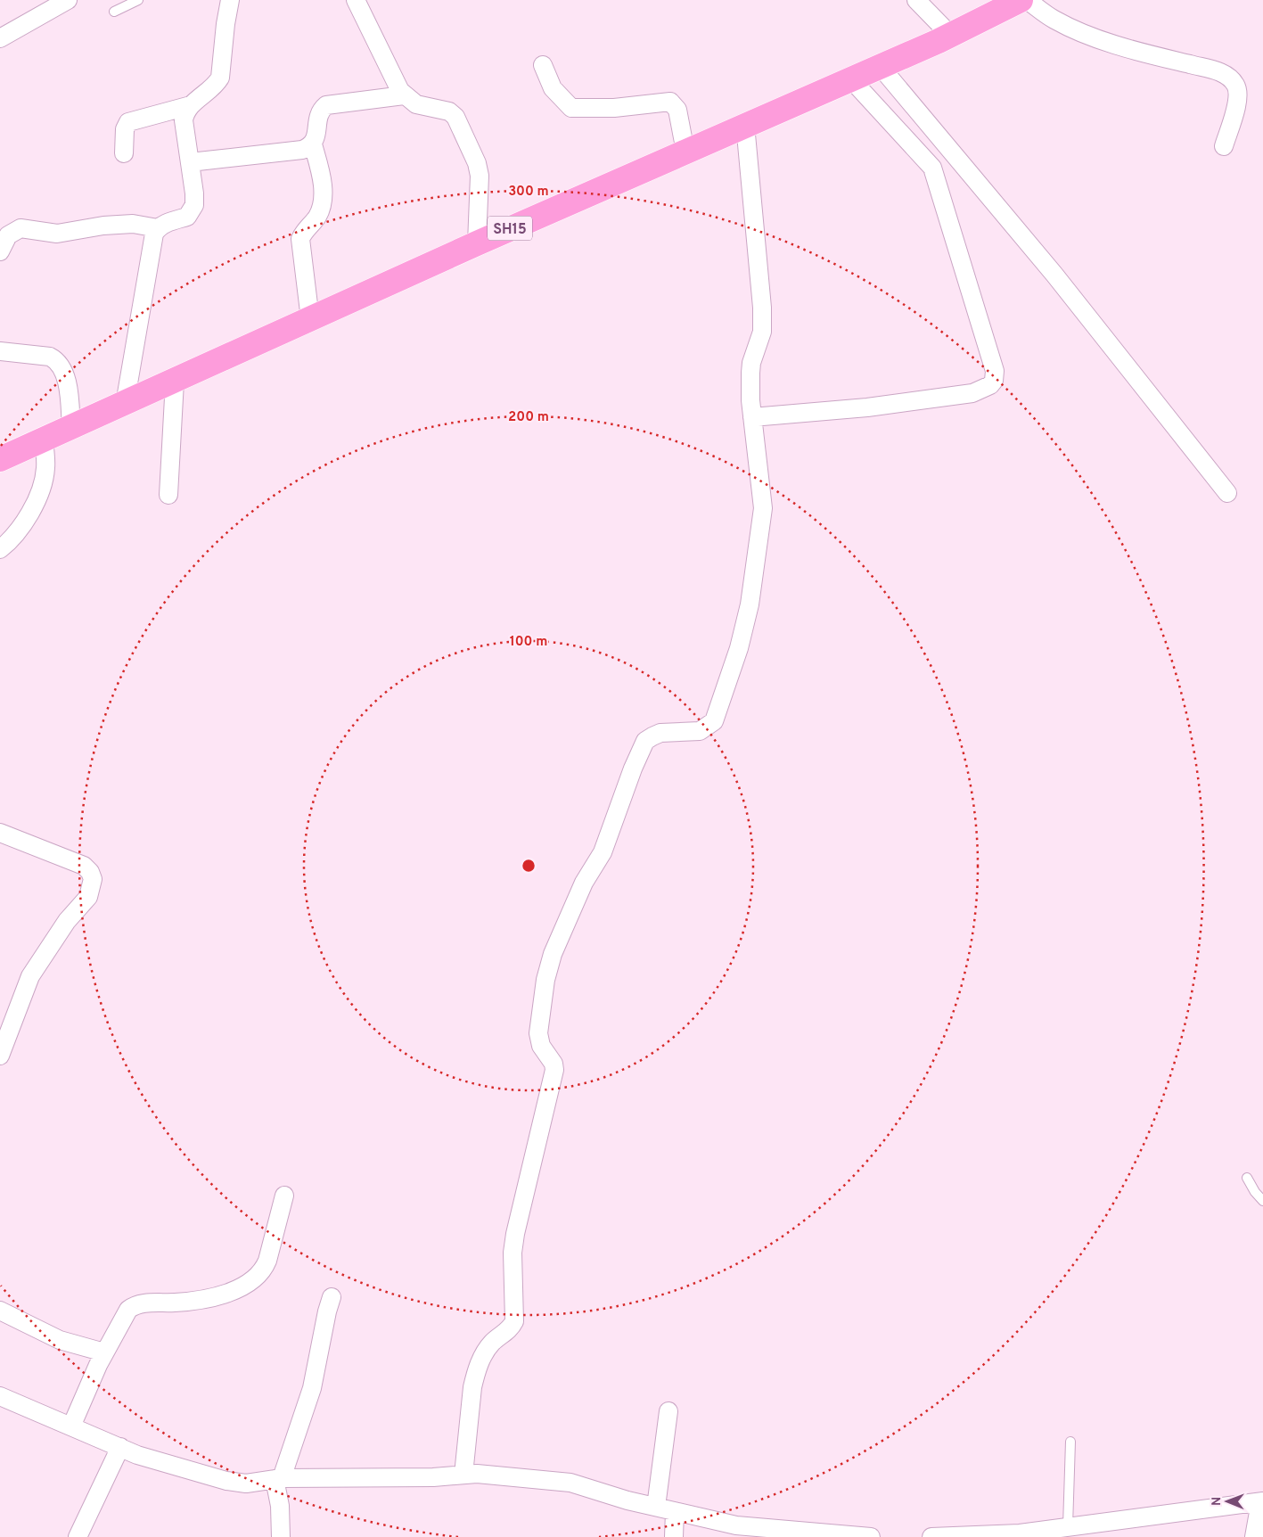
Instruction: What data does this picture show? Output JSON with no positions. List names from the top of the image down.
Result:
{
  "streets": {
    "main road": ["SH15"]
  },
  "north": "left",
  "rings": ["300 m", "200 m", "100 m"]
}
